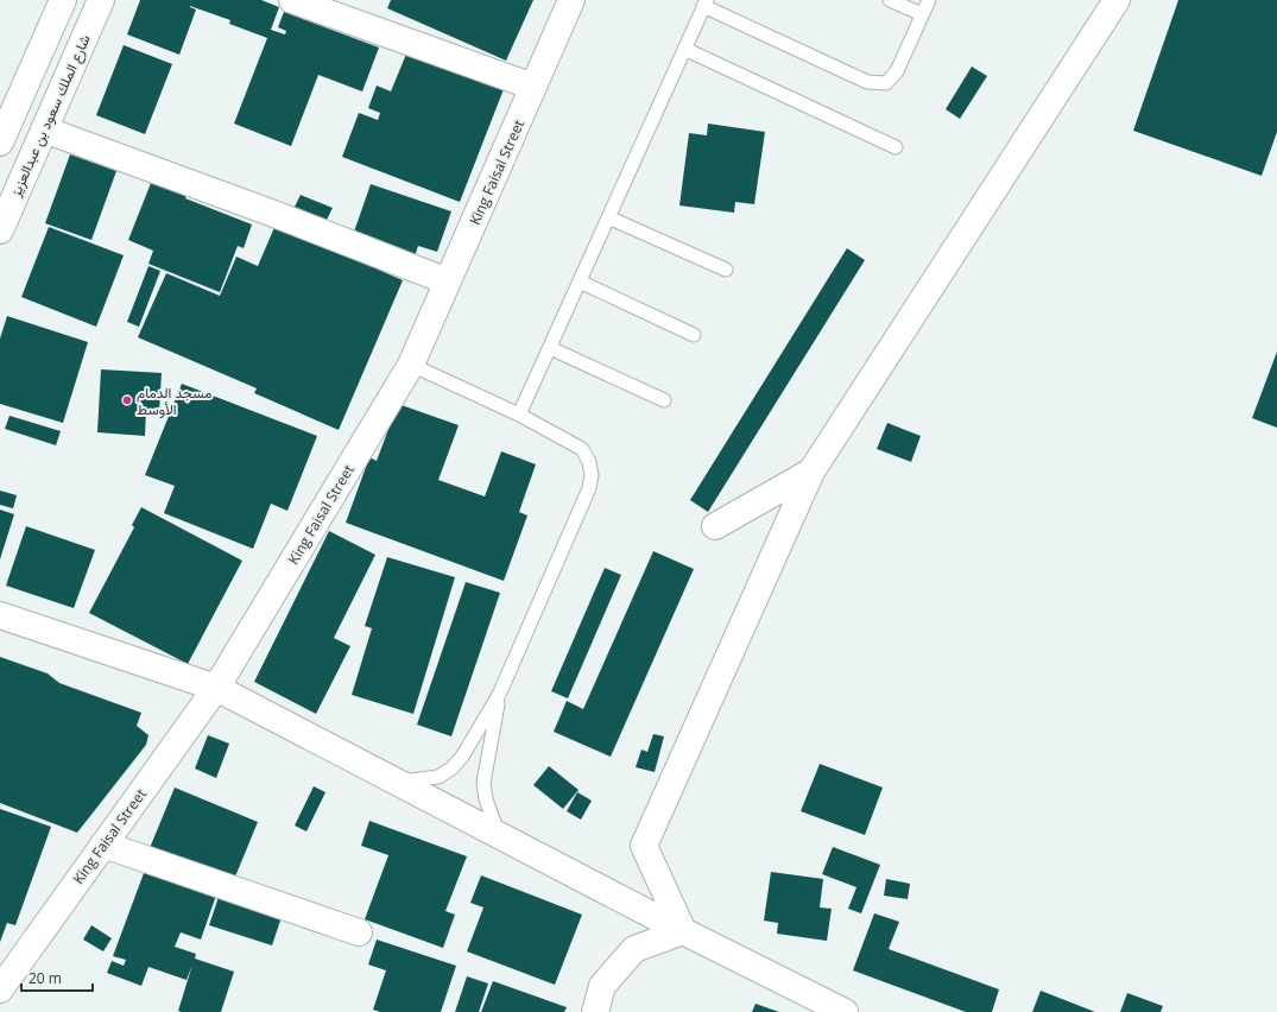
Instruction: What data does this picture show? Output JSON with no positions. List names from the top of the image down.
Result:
{
  "streets": {
    "street": ["شارع الملك سعود بن عبدالعزيز", "King Faisal Street"]
  },
  "places": ["مسجد الدمام الأوسط"],
  "scale_bar": "20 m"
}
